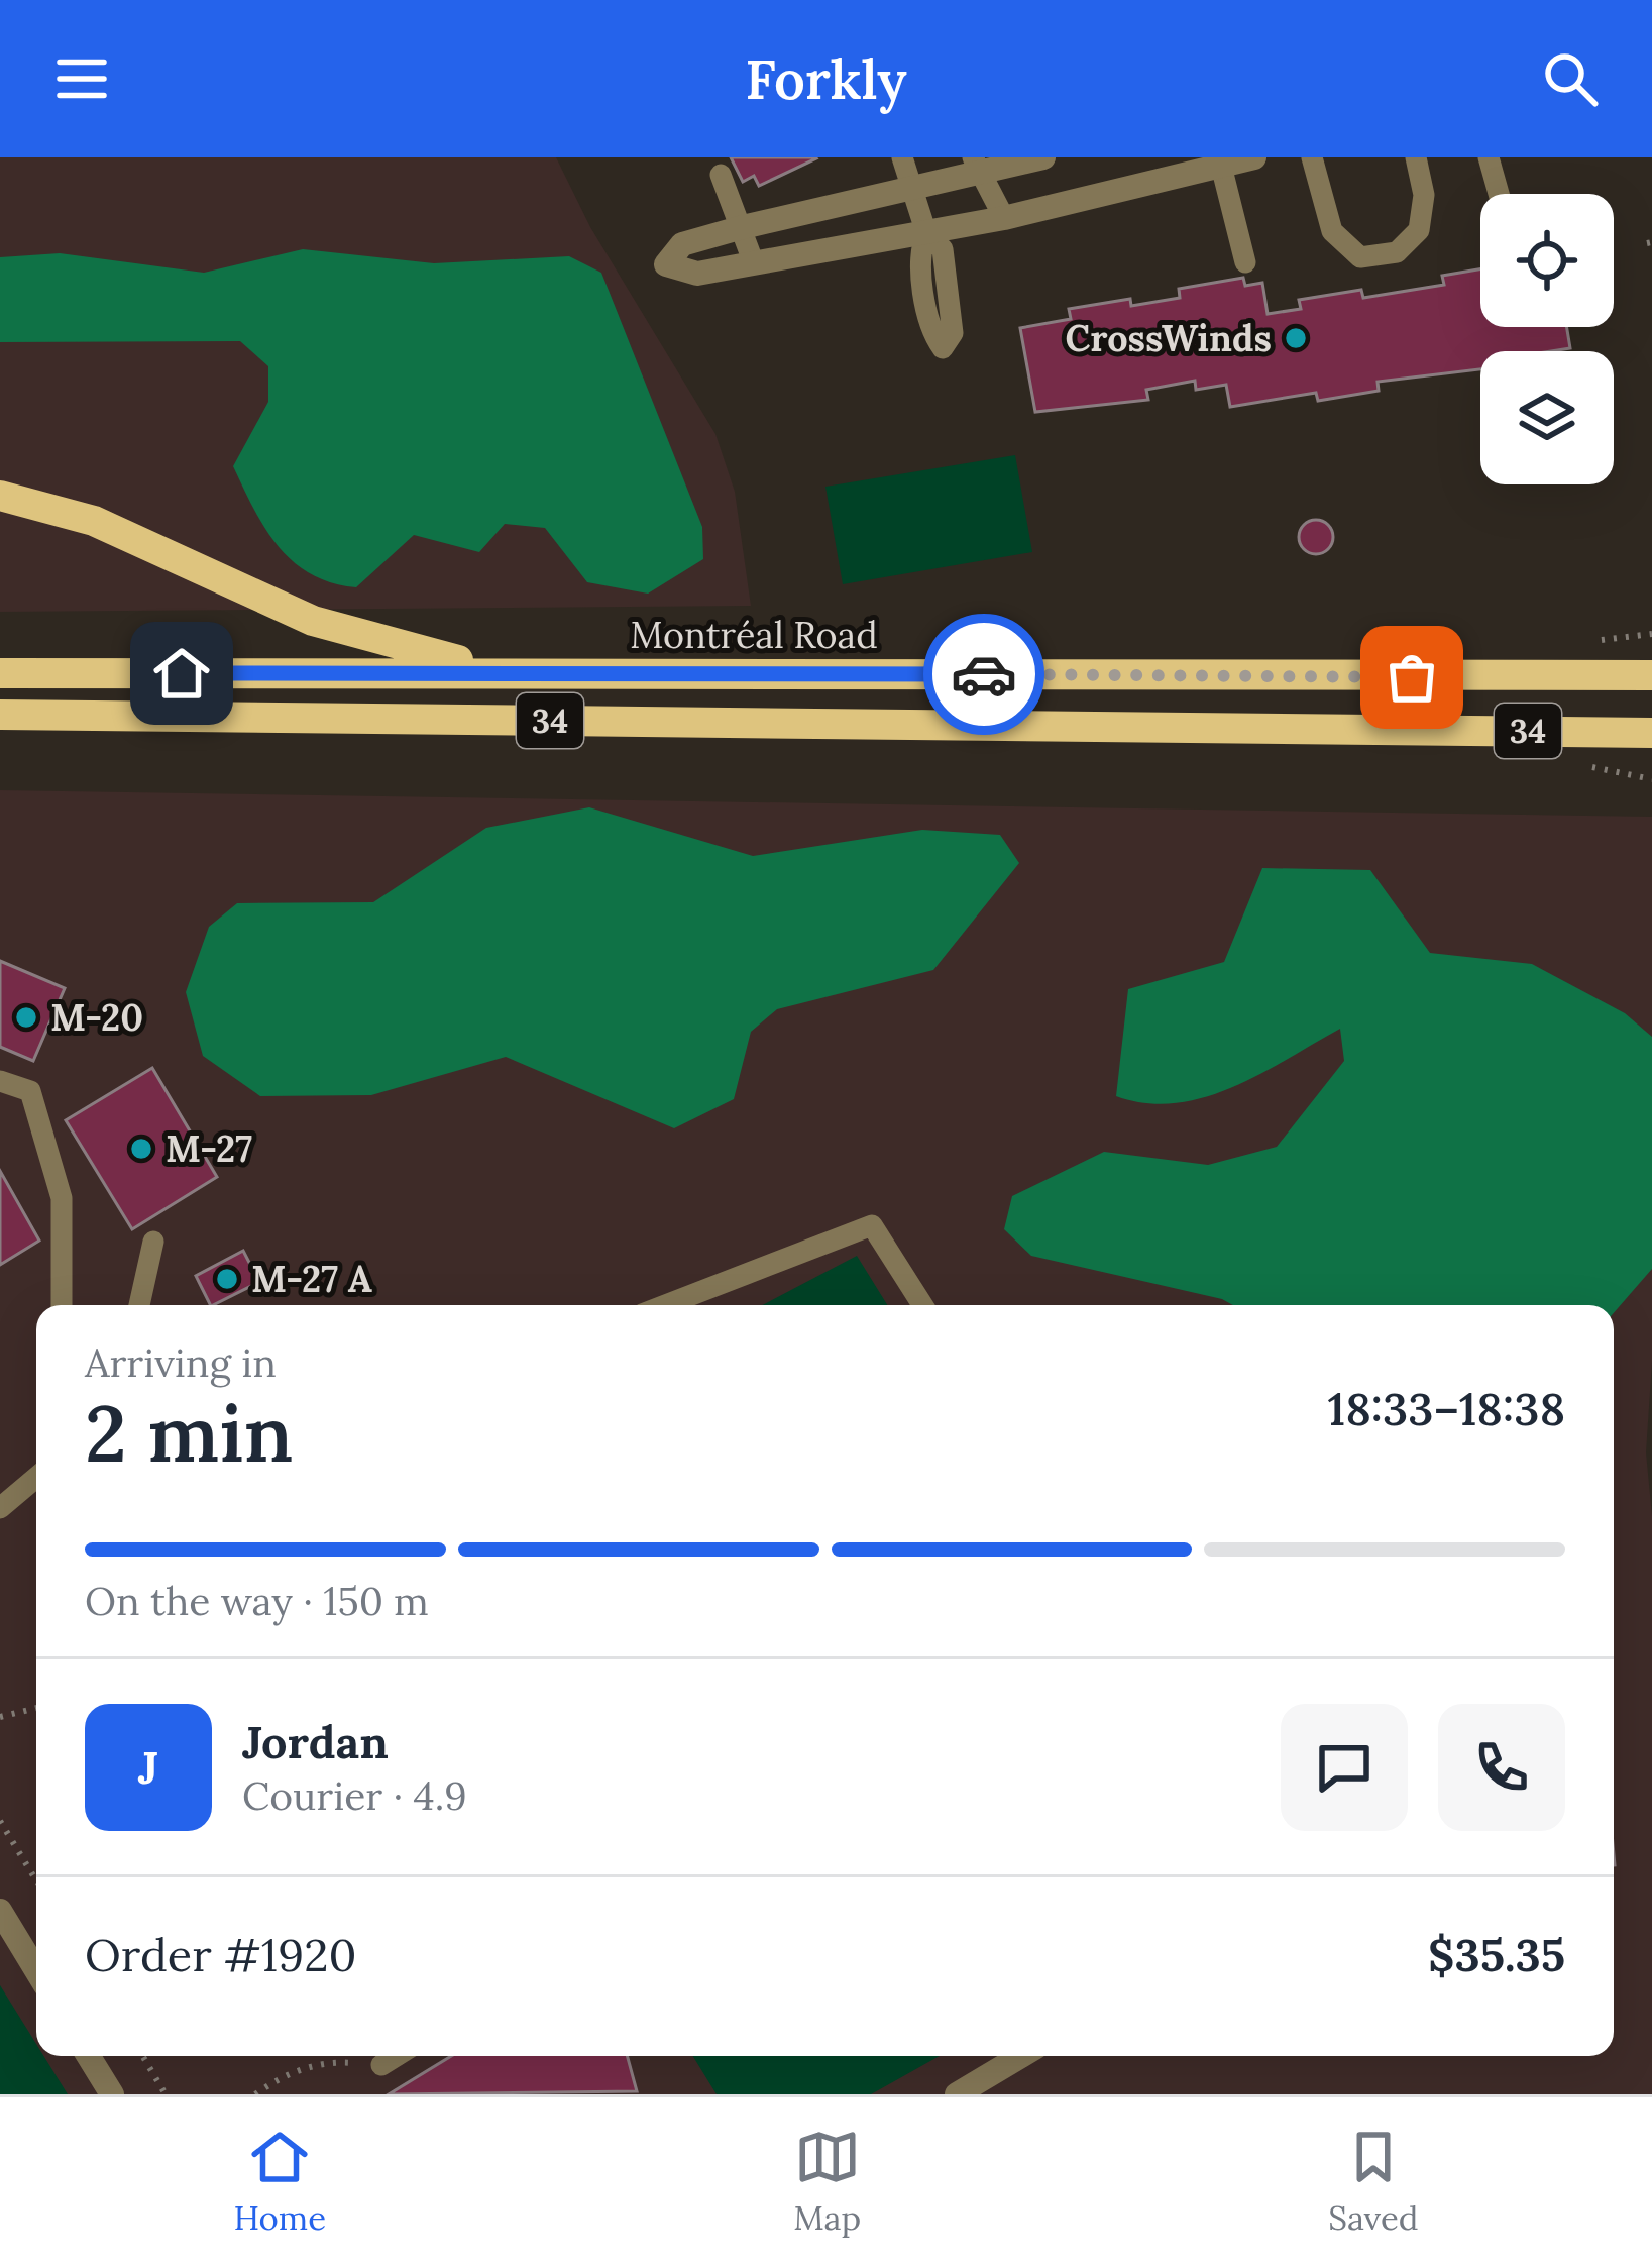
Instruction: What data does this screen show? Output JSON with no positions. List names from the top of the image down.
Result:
{
  "streets": {
    "main road": ["Montréal Road", "34"]
  },
  "places": [
    "CrossWinds",
    "M-20",
    "M-27",
    "M-27 A"
  ],
  "page": {
    "header": "Forkly",
    "heading": ["2 min", "Arriving in", "18:33–18:38"],
    "panel": [
      "Jordan",
      "Courier · 4.9",
      "Order #1920",
      "$35.35"
    ],
    "bar": "On the way · 150 m",
    "round": "J",
    "tabs": ["Home", "Map", "Saved"]
  }
}
